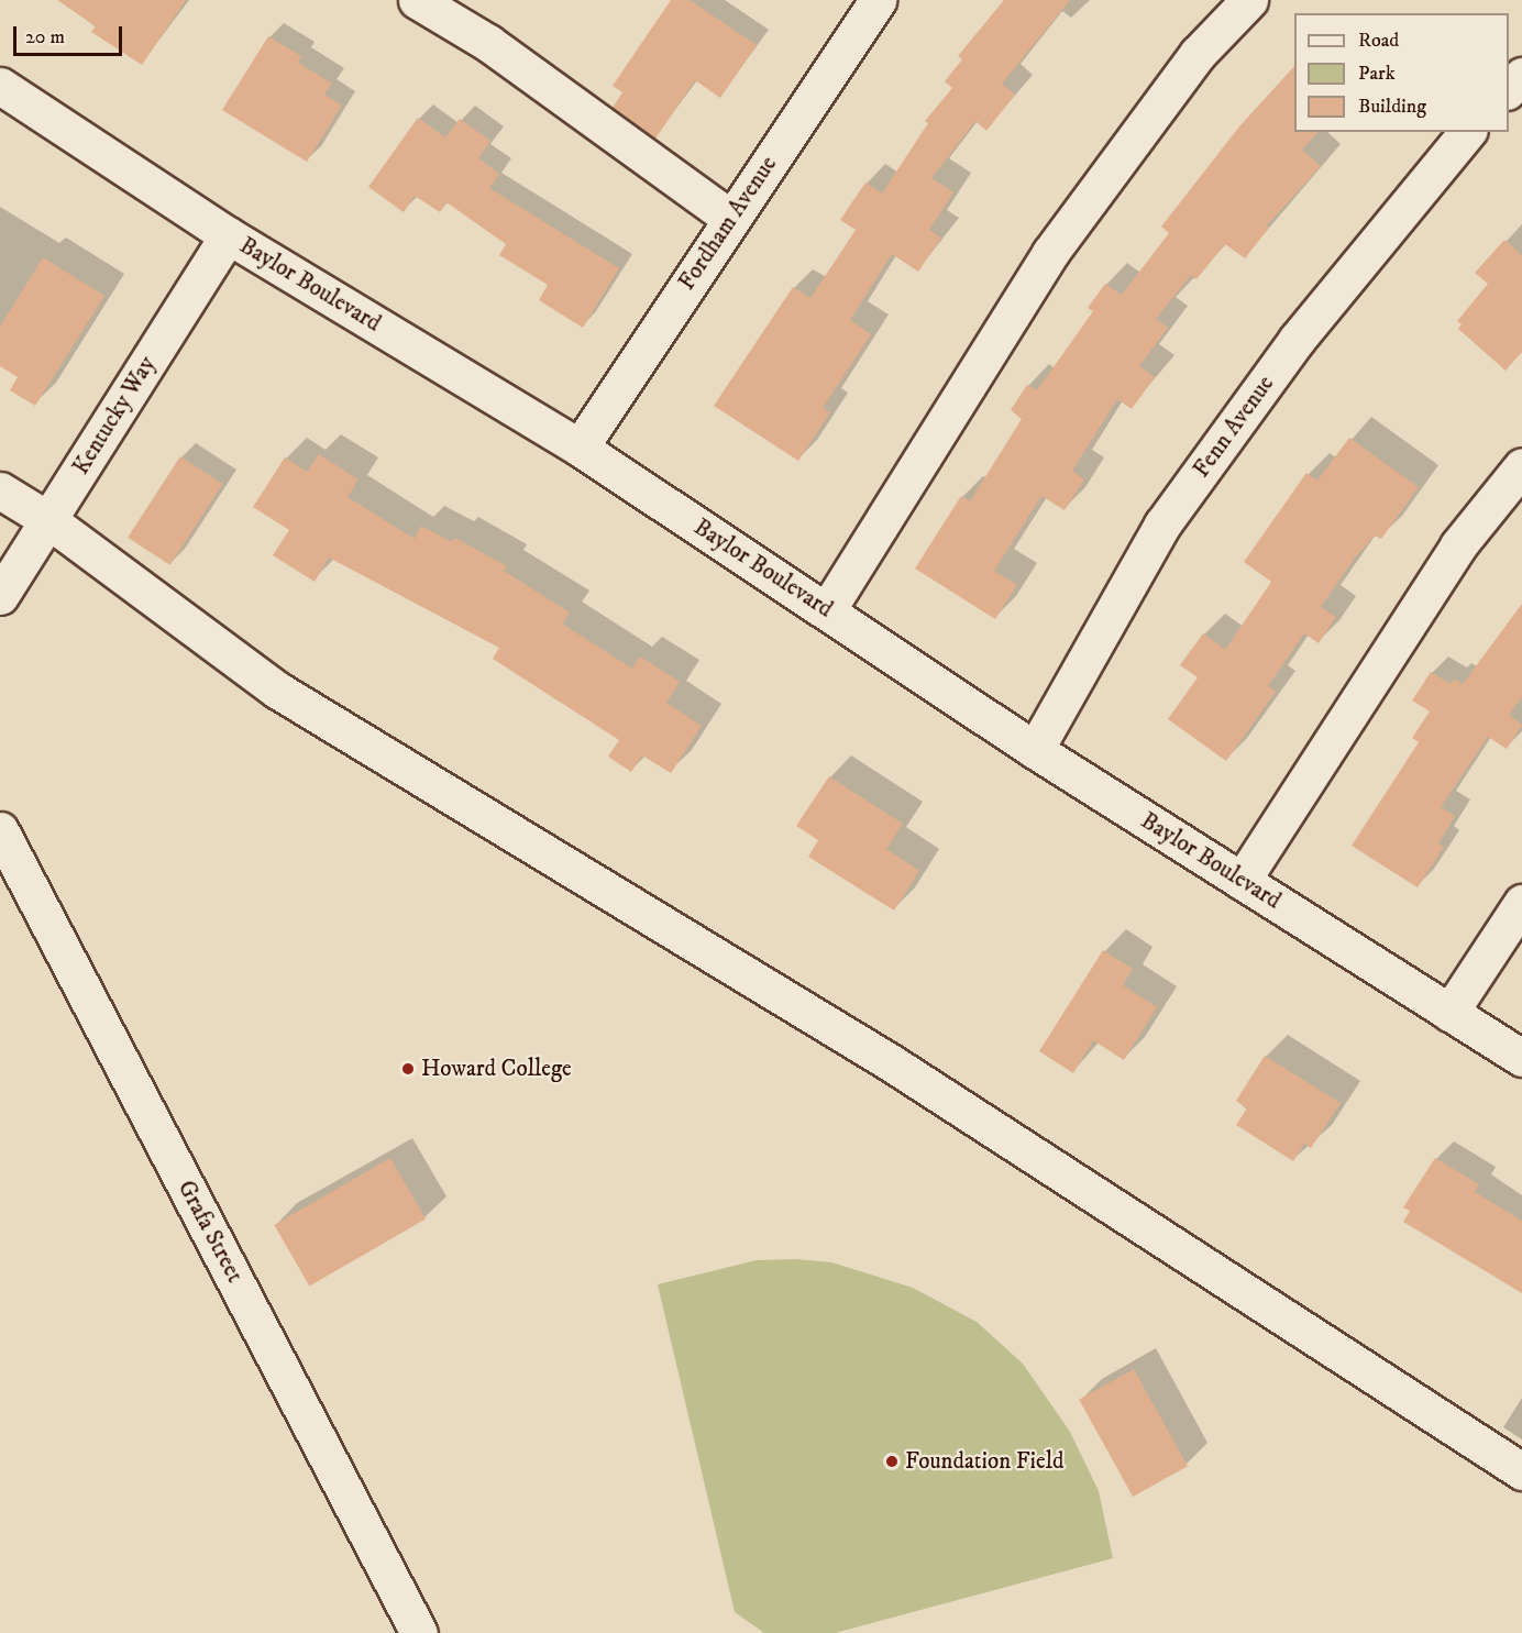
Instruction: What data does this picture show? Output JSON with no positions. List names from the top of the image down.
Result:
{
  "streets": {
    "street": [
      "Fordham Avenue",
      "Baylor Boulevard",
      "Kentucky Way",
      "Fenn Avenue",
      "Grafa Street"
    ]
  },
  "crossings": [
    ["Fordham Avenue", "Baylor Boulevard"],
    ["Baylor Boulevard", "Kentucky Way"],
    ["Baylor Boulevard", "Fenn Avenue"]
  ],
  "places": ["Howard College", "Foundation Field"],
  "legend": ["Road", "Park", "Building"],
  "scale_bar": "20 m"
}
